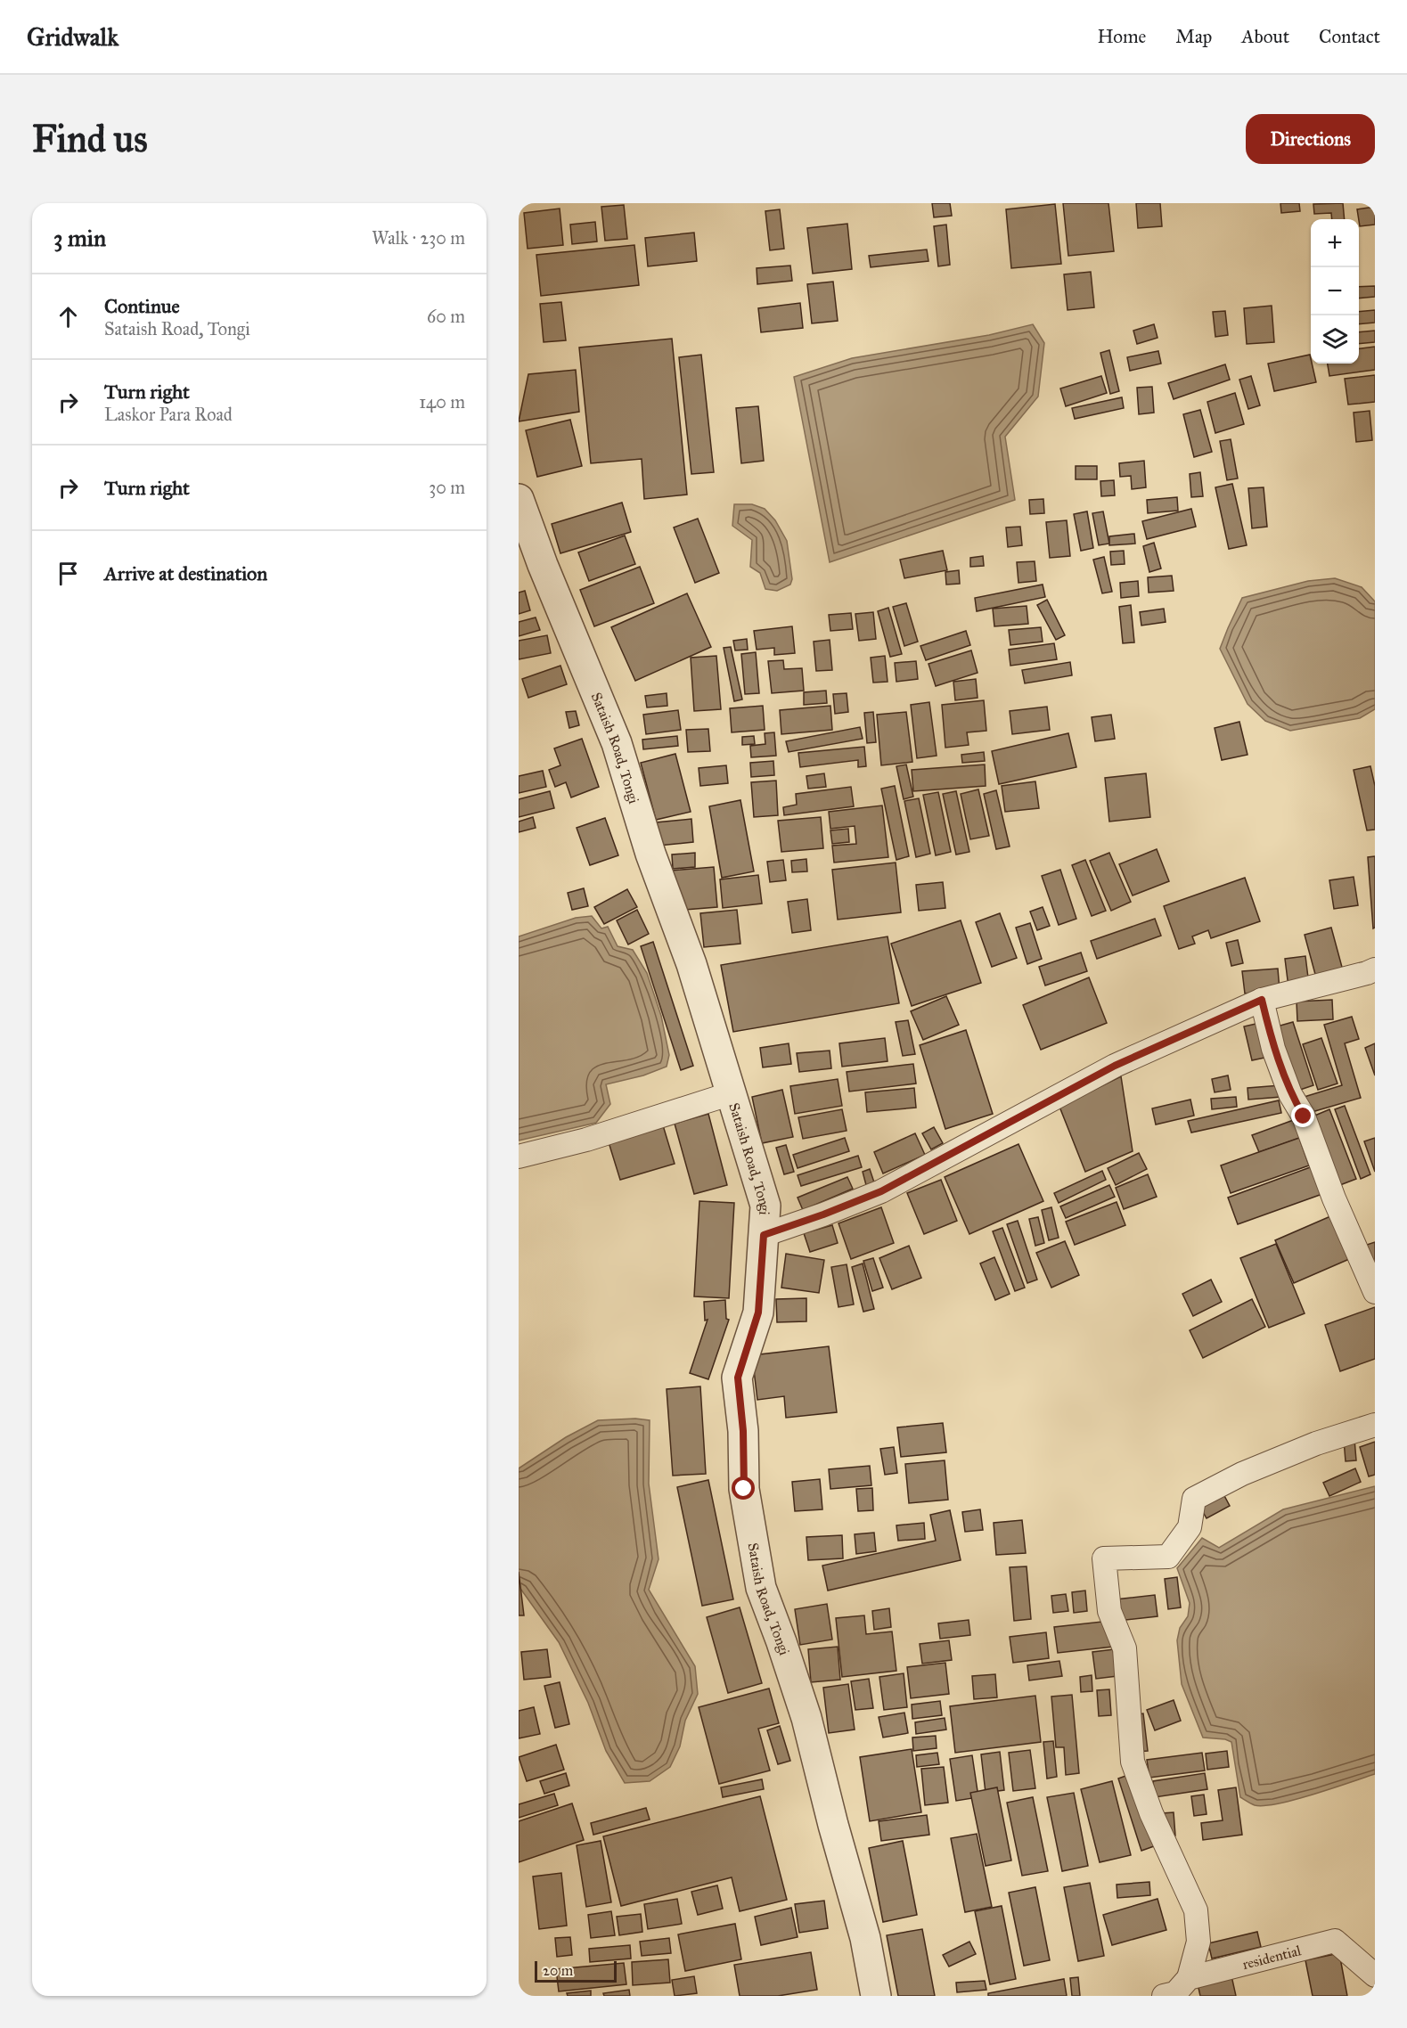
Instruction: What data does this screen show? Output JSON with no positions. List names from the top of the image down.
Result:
{
  "streets": {
    "street": ["Sataish Road, Tongi", "residential"]
  },
  "scale_bar": "20 m",
  "page": {
    "header": "Gridwalk",
    "nav": [
      "Home",
      "Map",
      "About",
      "Contact"
    ],
    "buttons": "Directions",
    "title": "Find us",
    "heading": ["3 min", "Walk · 230 m"],
    "map_buttons": ["+", "−"],
    "list": [
      ["Continue", "Sataish Road, Tongi", "60 m"],
      ["Turn right", "Laskor Para Road", "140 m"],
      ["Turn right", "30 m"],
      "Arrive at destination"
    ],
    "scale": "20 m"
  }
}
